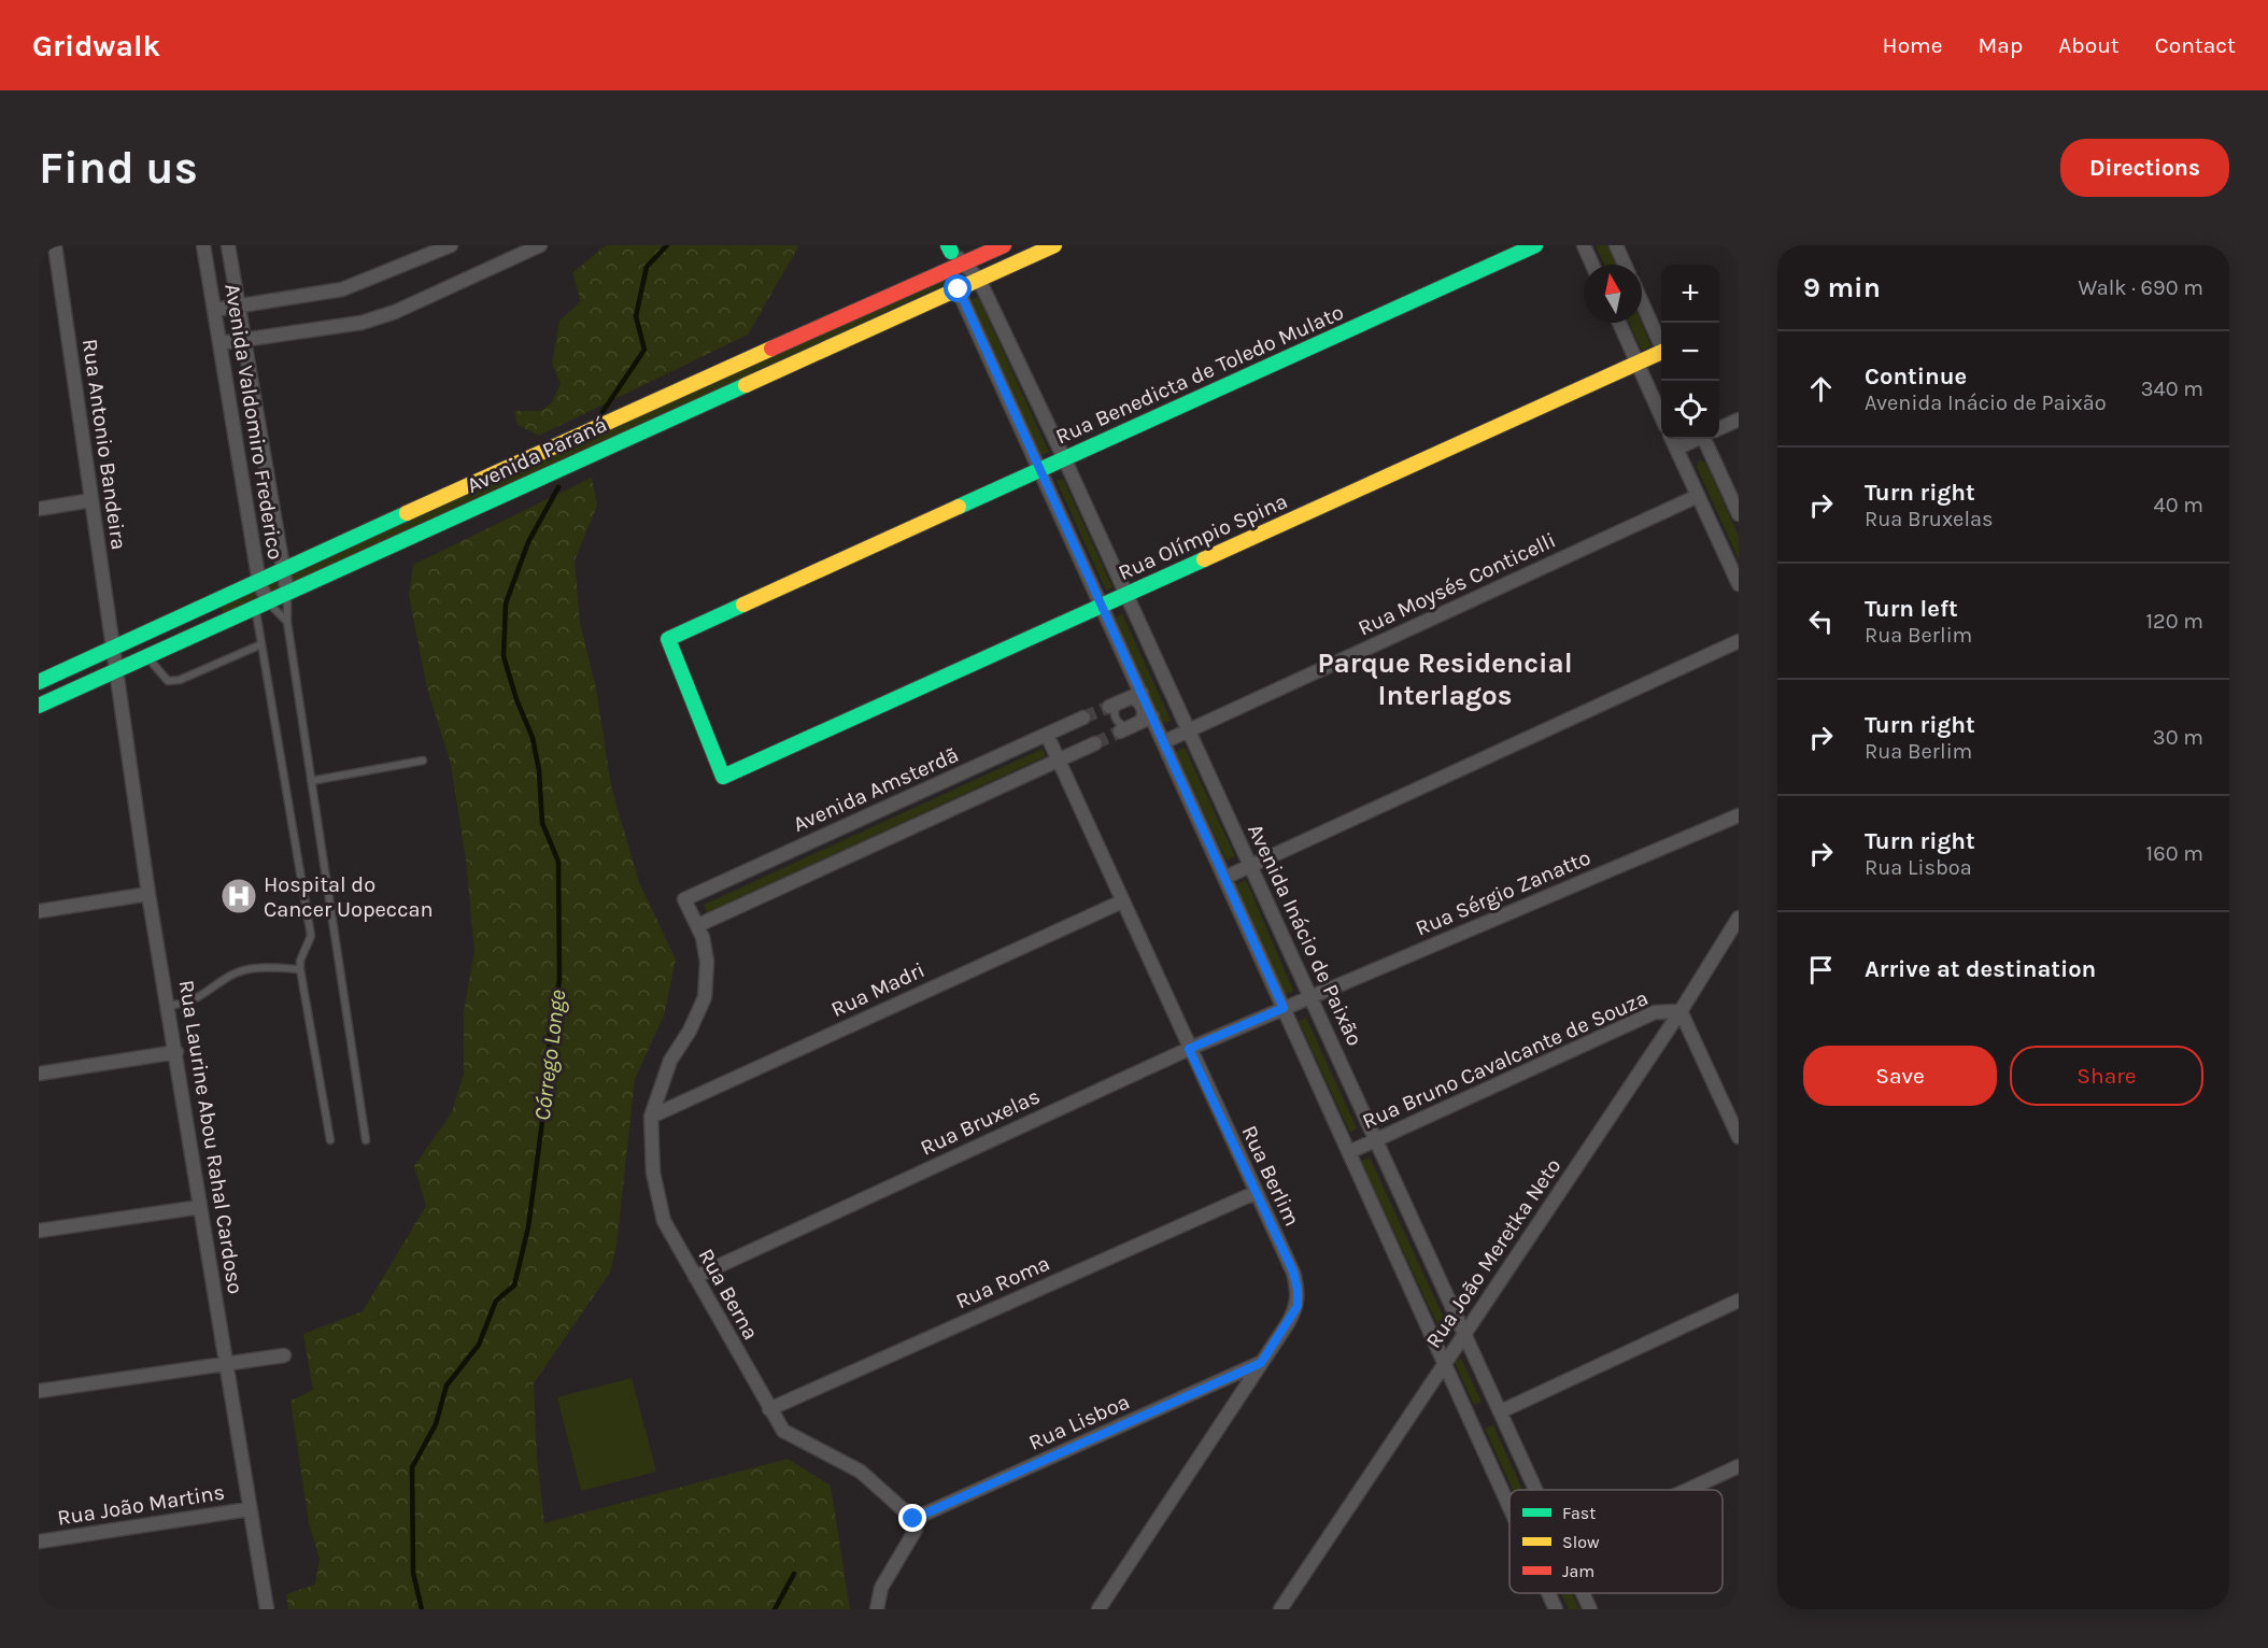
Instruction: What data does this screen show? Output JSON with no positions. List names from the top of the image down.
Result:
{
  "streets": {
    "main road": ["Rua Benedicta de Toledo Mulato", "Avenida Paraná", "Rua Olímpio Spina"],
    "street": [
      "Avenida Valdomiro Frederico",
      "Rua Antonio Bandeira",
      "Rua Moysés Conticelli",
      "Avenida Amsterdã",
      "Rua Sérgio Zanatto",
      "Avenida Inácio de Paixão",
      "Rua Madri",
      "Rua Bruno Cavalcante de Souza",
      "Rua Bruxelas",
      "Rua Laurine Abou Rahal Cardoso",
      "Rua Berlim",
      "Rua João Meretka Neto",
      "Rua Roma",
      "Rua Berna",
      "Rua Lisboa",
      "Rua João Martins"
    ]
  },
  "crossings": [
    ["Rua Benedicta de Toledo Mulato", "Rua Olímpio Spina"],
    ["Rua Benedicta de Toledo Mulato", "Avenida Inácio de Paixão"],
    ["Avenida Valdomiro Frederico", "Avenida Paraná"],
    ["Rua Antonio Bandeira", "Avenida Paraná"],
    ["Rua Antonio Bandeira", "Rua Laurine Abou Rahal Cardoso"],
    ["Avenida Paraná", "Avenida Inácio de Paixão"],
    ["Avenida Paraná", "Rua Laurine Abou Rahal Cardoso"],
    ["Rua Olímpio Spina", "Avenida Inácio de Paixão"],
    ["Rua Moysés Conticelli", "Avenida Inácio de Paixão"],
    ["Avenida Amsterdã", "Rua Berlim"],
    ["Avenida Amsterdã", "Rua Berna"],
    ["Rua Sérgio Zanatto", "Avenida Inácio de Paixão"],
    ["Rua Sérgio Zanatto", "Rua Bruxelas"],
    ["Avenida Inácio de Paixão", "Rua Bruno Cavalcante de Souza"],
    ["Avenida Inácio de Paixão", "Rua João Meretka Neto"],
    ["Rua Madri", "Rua Berlim"],
    ["Rua Madri", "Rua Berna"],
    ["Rua Bruno Cavalcante de Souza", "Rua João Meretka Neto"],
    ["Rua Bruxelas", "Rua Berlim"],
    ["Rua Bruxelas", "Rua Berna"],
    ["Rua Laurine Abou Rahal Cardoso", "Rua João Martins"],
    ["Rua Berlim", "Rua Roma"],
    ["Rua Berlim", "Rua Lisboa"],
    ["Rua Roma", "Rua Berna"],
    ["Rua Berna", "Rua Lisboa"]
  ],
  "districts": ["Parque Residencial Interlagos"],
  "water": ["Córrego Longe"],
  "places": {
    "hospital": ["Hospital do Cancer Uopeccan"]
  },
  "legend": ["Fast", "Slow", "Jam"],
  "north": "top",
  "page": {
    "header": "Gridwalk",
    "nav": [
      "Home",
      "Map",
      "About",
      "Contact"
    ],
    "buttons": [
      "Directions",
      ["Save", "Share"]
    ],
    "title": "Find us",
    "heading": ["9 min", "Walk · 690 m"],
    "map_buttons": ["+", "−"],
    "list": [
      ["Continue", "Avenida Inácio de Paixão", "340 m"],
      ["Turn right", "Rua Bruxelas", "40 m"],
      ["Turn left", "Rua Berlim", "120 m"],
      ["Turn right", "Rua Berlim", "30 m"],
      ["Turn right", "Rua Lisboa", "160 m"],
      "Arrive at destination"
    ]
  }
}
